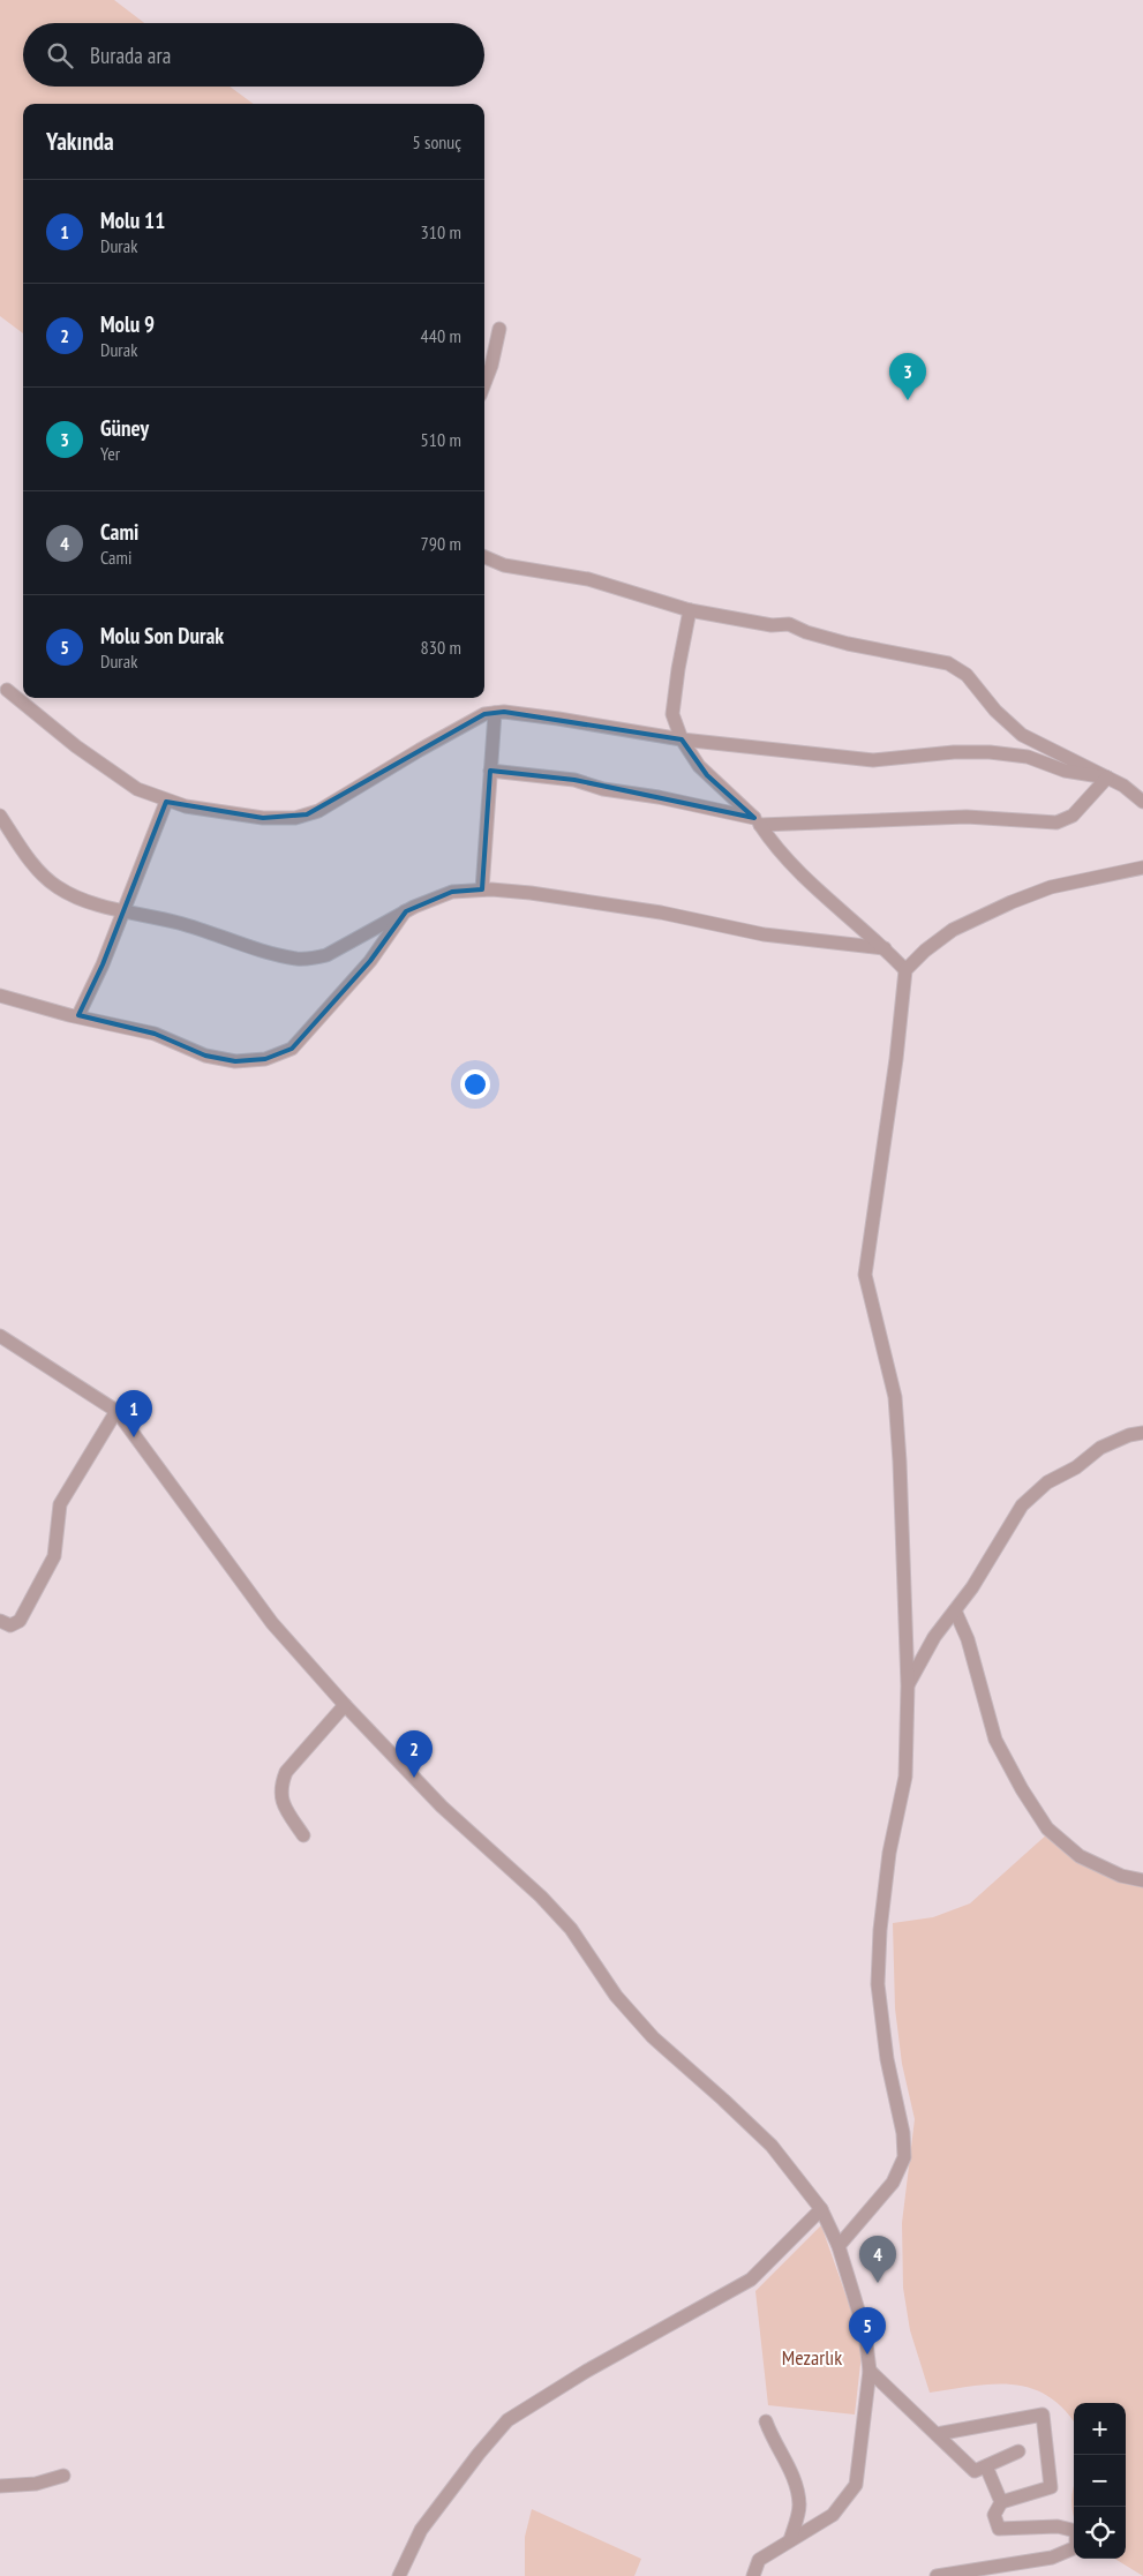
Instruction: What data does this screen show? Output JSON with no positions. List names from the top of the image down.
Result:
{
  "parks": ["Mezarlık"],
  "page": {
    "search": "Burada ara",
    "heading": ["Yakında", "5 sonuç"],
    "list": [
      {
        "mark": "1",
        "name": "Molu 11",
        "note": "Durak",
        "value": "310 m"
      },
      {
        "mark": "2",
        "name": "Molu 9",
        "note": "Durak",
        "value": "440 m"
      },
      {
        "mark": "3",
        "name": "Güney",
        "note": "Yer",
        "value": "510 m"
      },
      {
        "mark": "4",
        "name": "Cami",
        "note": "Cami",
        "value": "790 m"
      },
      {
        "mark": "5",
        "name": "Molu Son Durak",
        "note": "Durak",
        "value": "830 m"
      }
    ],
    "pins": [
      "3",
      "1",
      "2",
      "4",
      "5"
    ],
    "map_buttons": ["+", "−"]
  }
}
